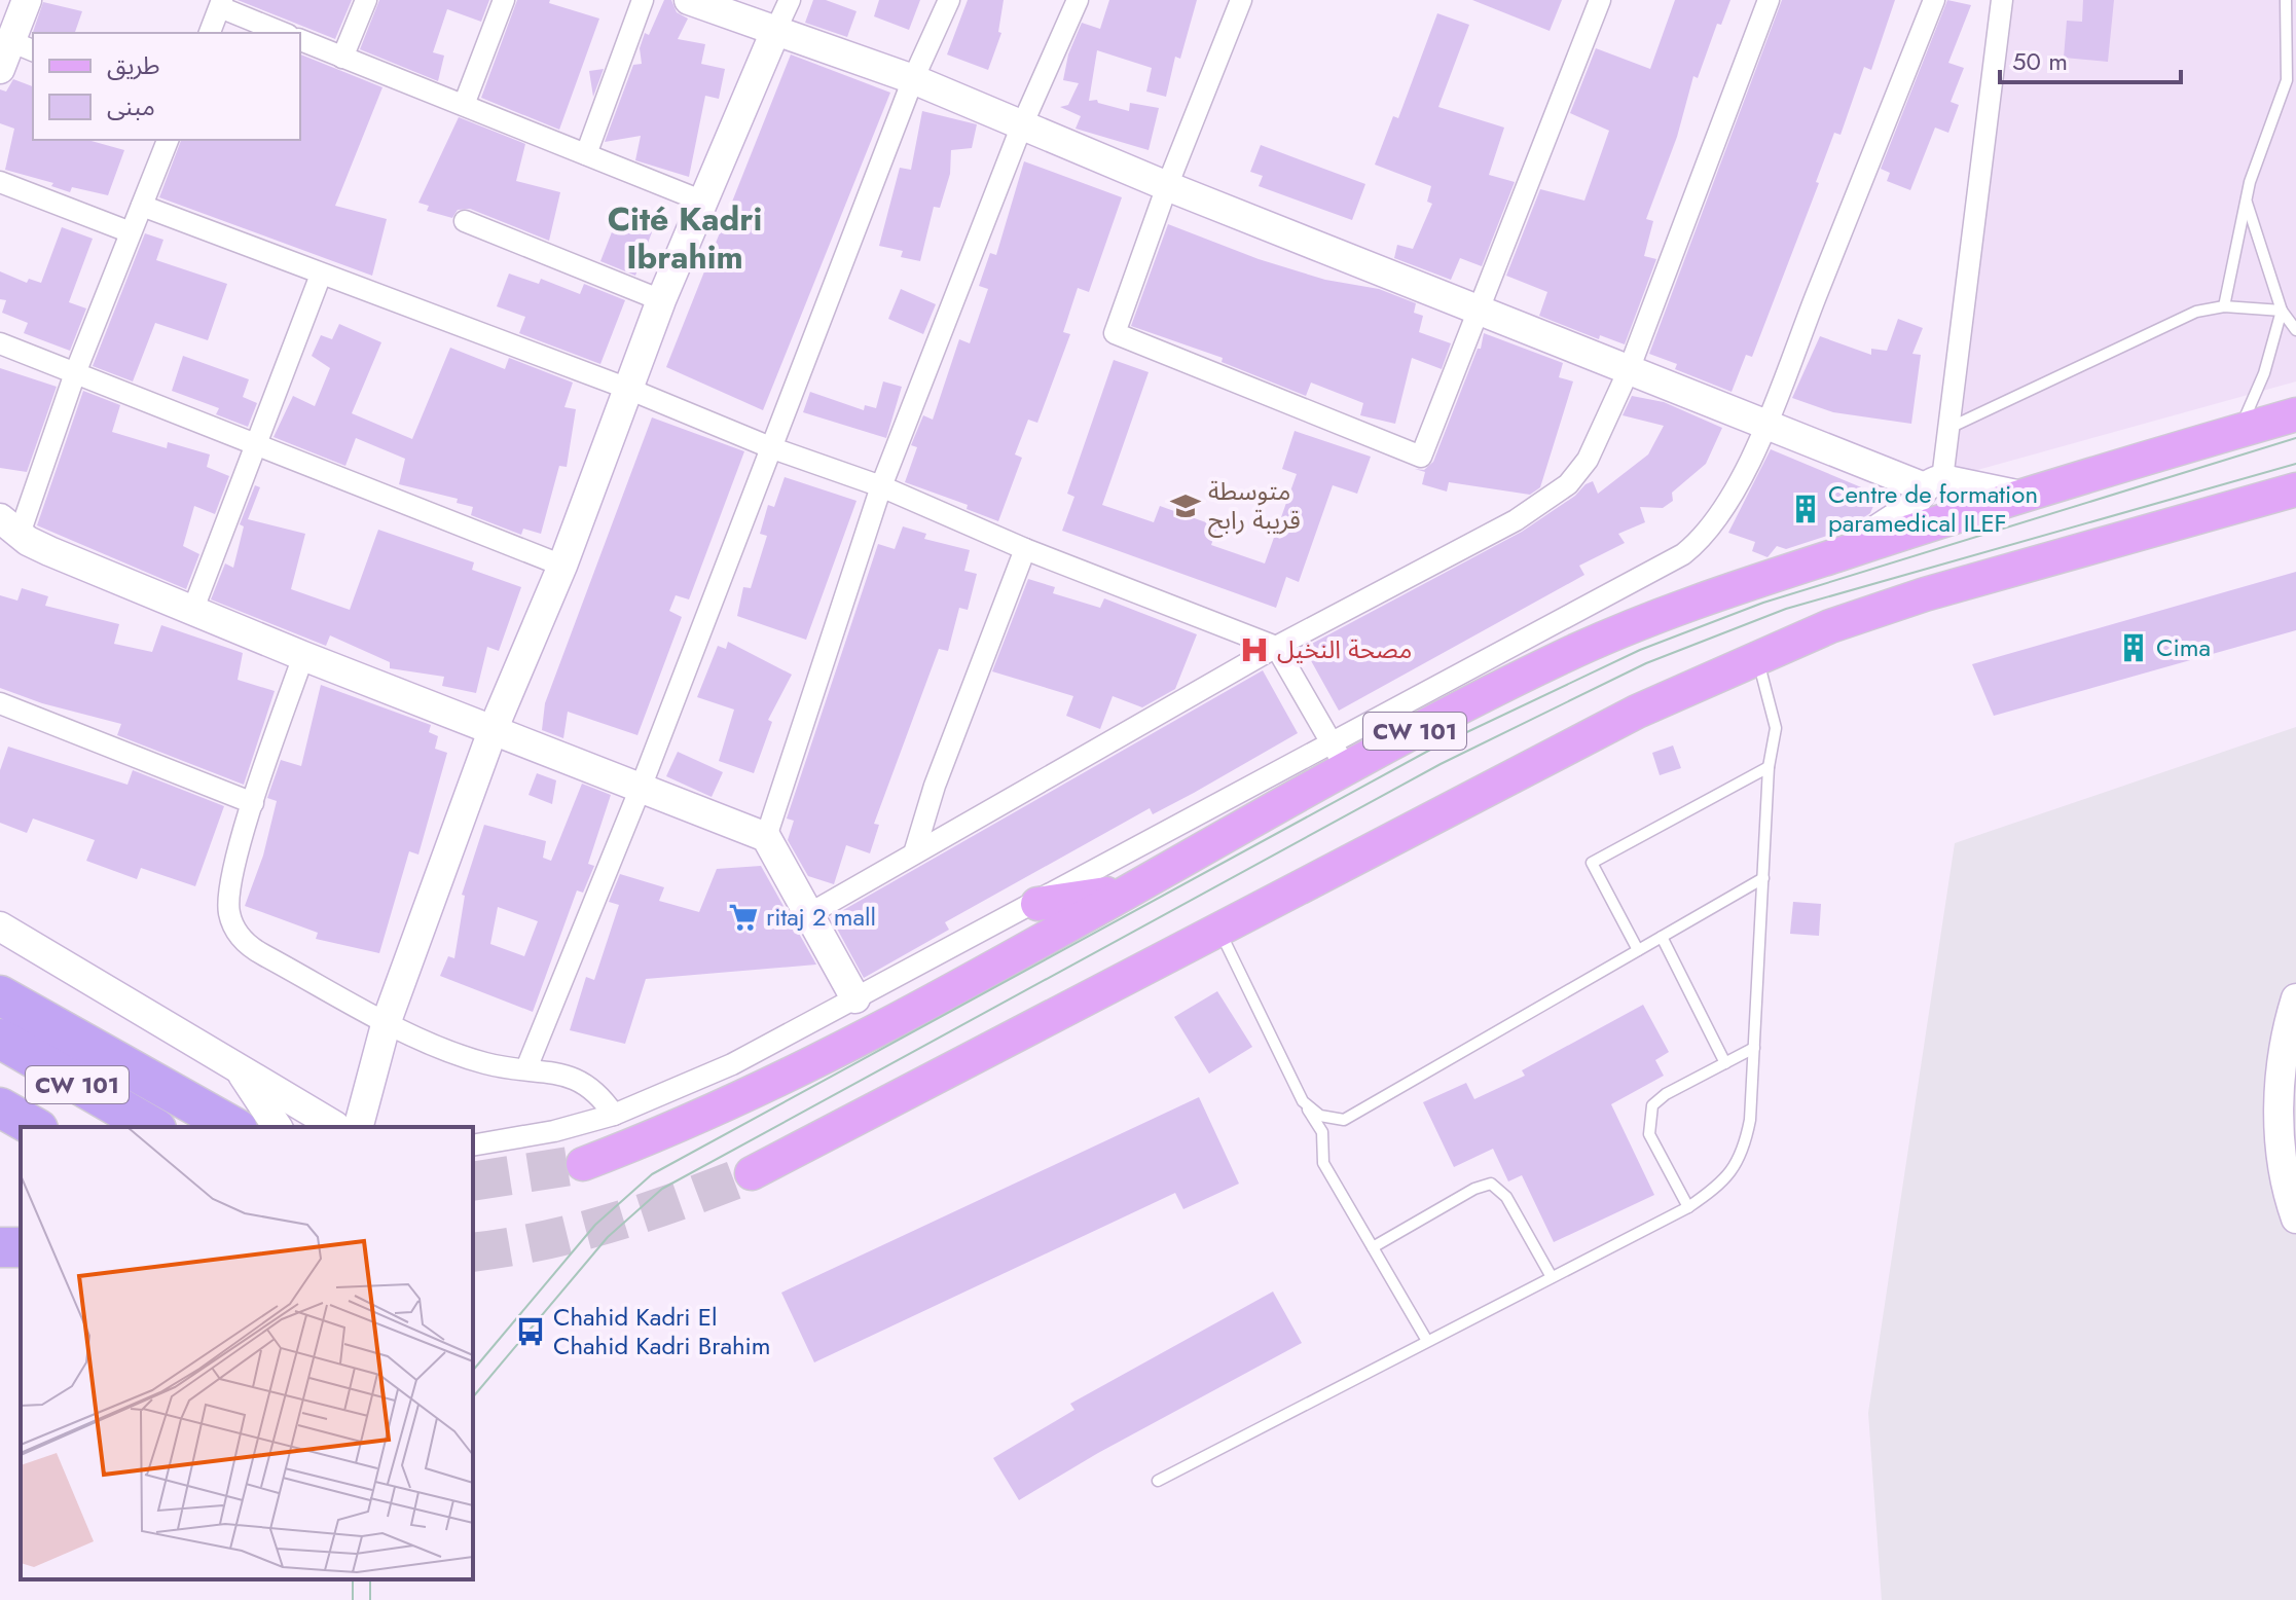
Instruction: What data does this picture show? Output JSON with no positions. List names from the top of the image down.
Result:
{
  "streets": {
    "highway": ["CW 101"]
  },
  "districts": ["Cité Kadri Ibrahim"],
  "places": {
    "school or university": ["متوسطة قريبة رابح"],
    "building": ["Centre de formation paramedical ILEF", "Cima"],
    "hospital": ["مصحة النخيل"],
    "supermarket": ["ritaj 2 mall"],
    "bus stop": ["Chahid Kadri El Chahid Kadri Brahim"]
  },
  "legend": ["طريق", "مبنى"],
  "scale_bar": "50 m"
}
